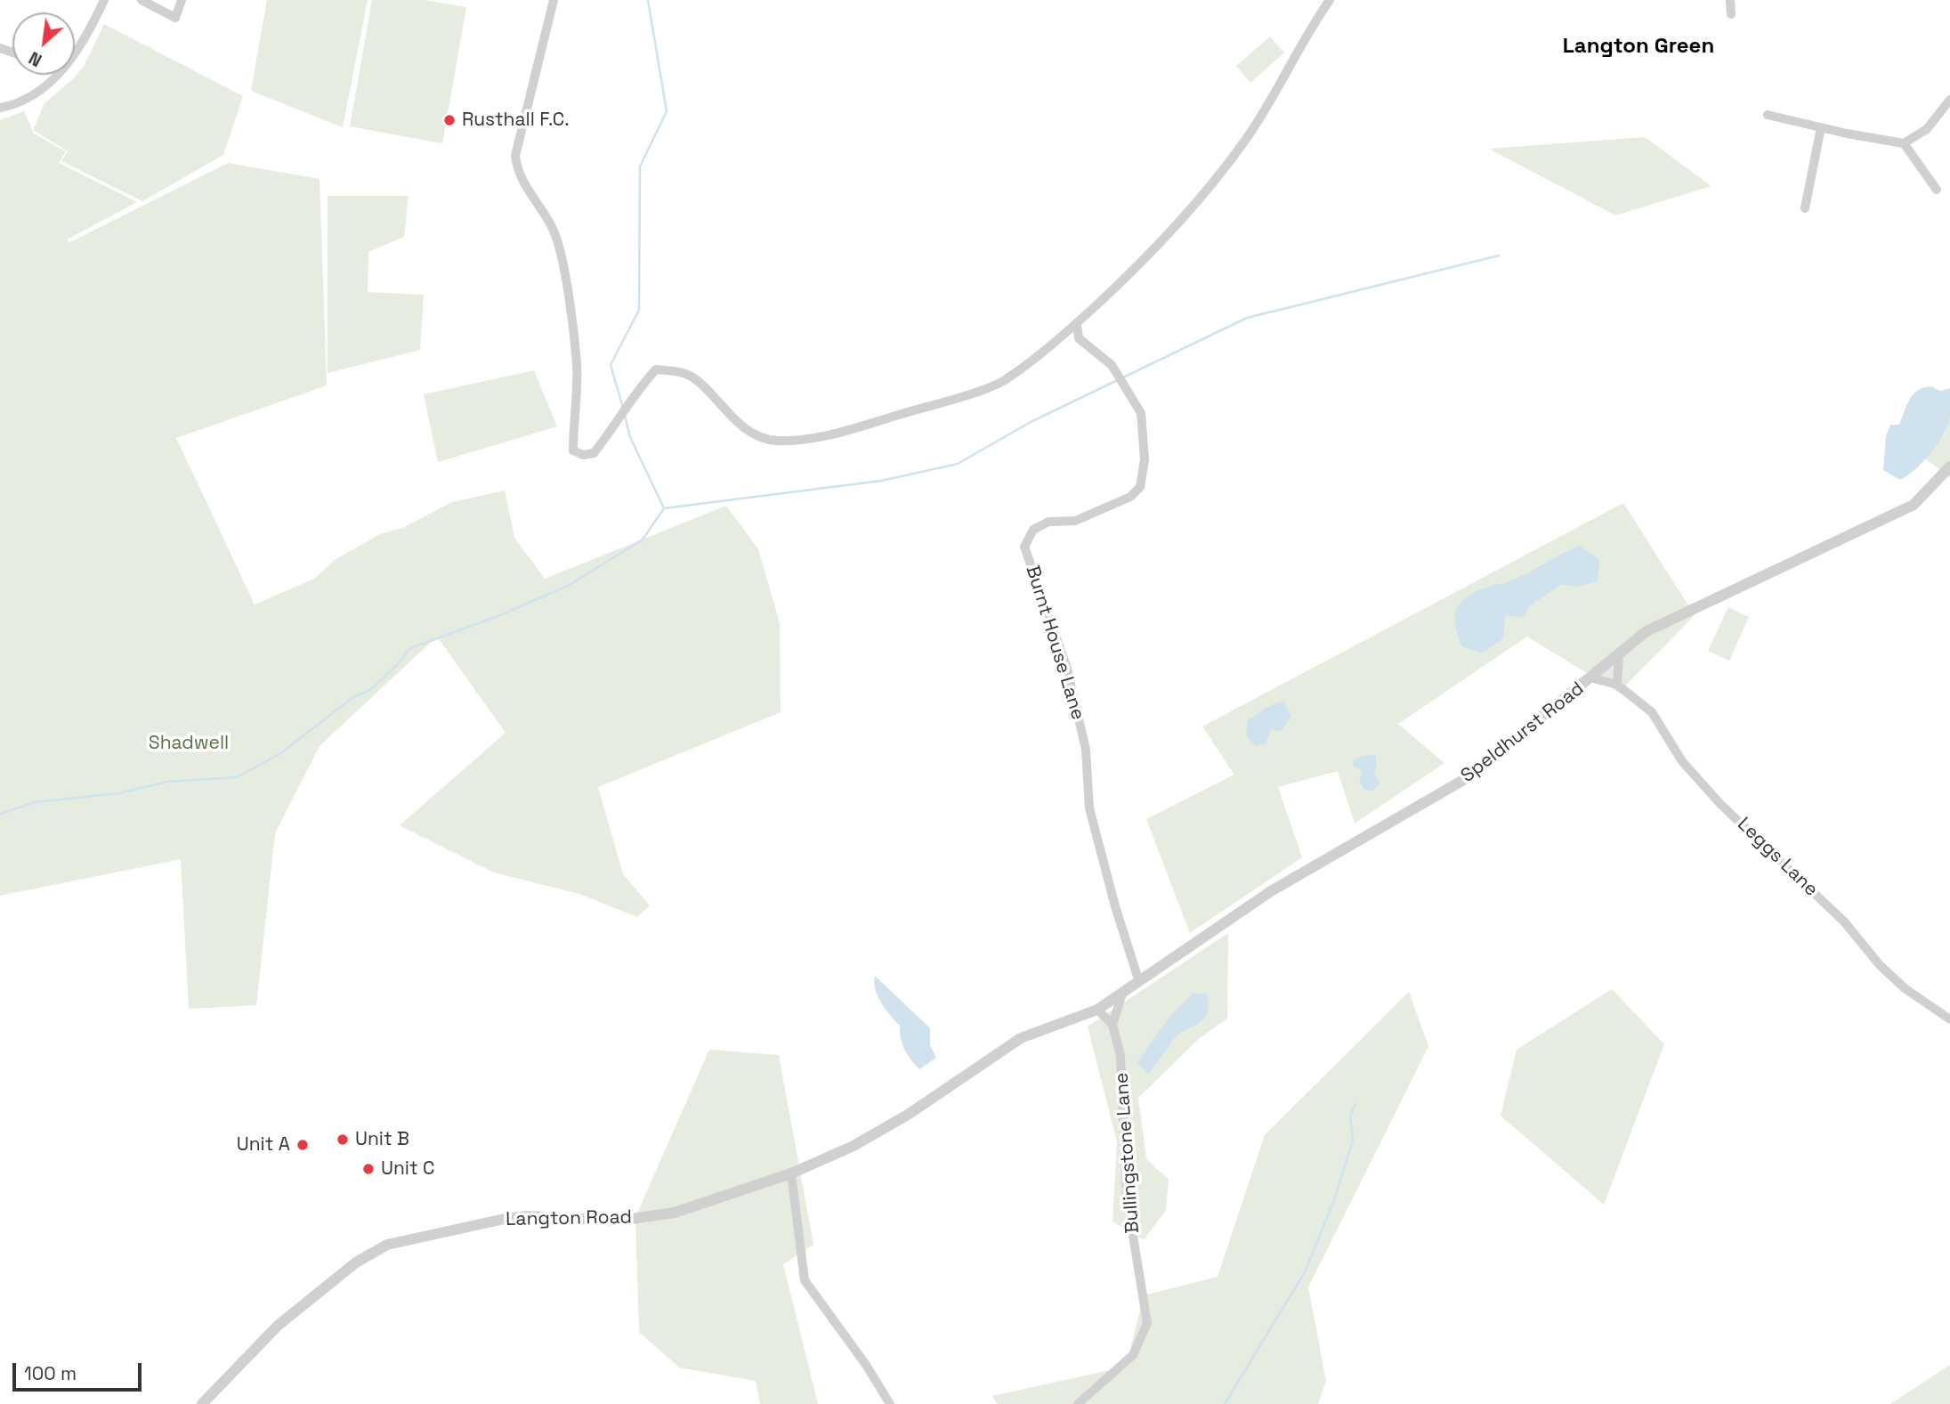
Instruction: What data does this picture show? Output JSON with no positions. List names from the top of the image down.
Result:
{
  "streets": {
    "street": [
      "Burnt House Lane",
      "Speldhurst Road",
      "Leggs Lane",
      "Bullingstone Lane",
      "Langton Road"
    ]
  },
  "crossings": [
    ["Burnt House Lane", "Speldhurst Road"],
    ["Speldhurst Road", "Leggs Lane"],
    ["Speldhurst Road", "Bullingstone Lane"],
    ["Speldhurst Road", "Langton Road"]
  ],
  "districts": ["Langton Green"],
  "parks": ["Shadwell"],
  "places": [
    "Rusthall F.C.",
    "Unit B",
    "Unit A",
    "Unit C"
  ],
  "scale_bar": "100 m",
  "north": "bottom left"
}
